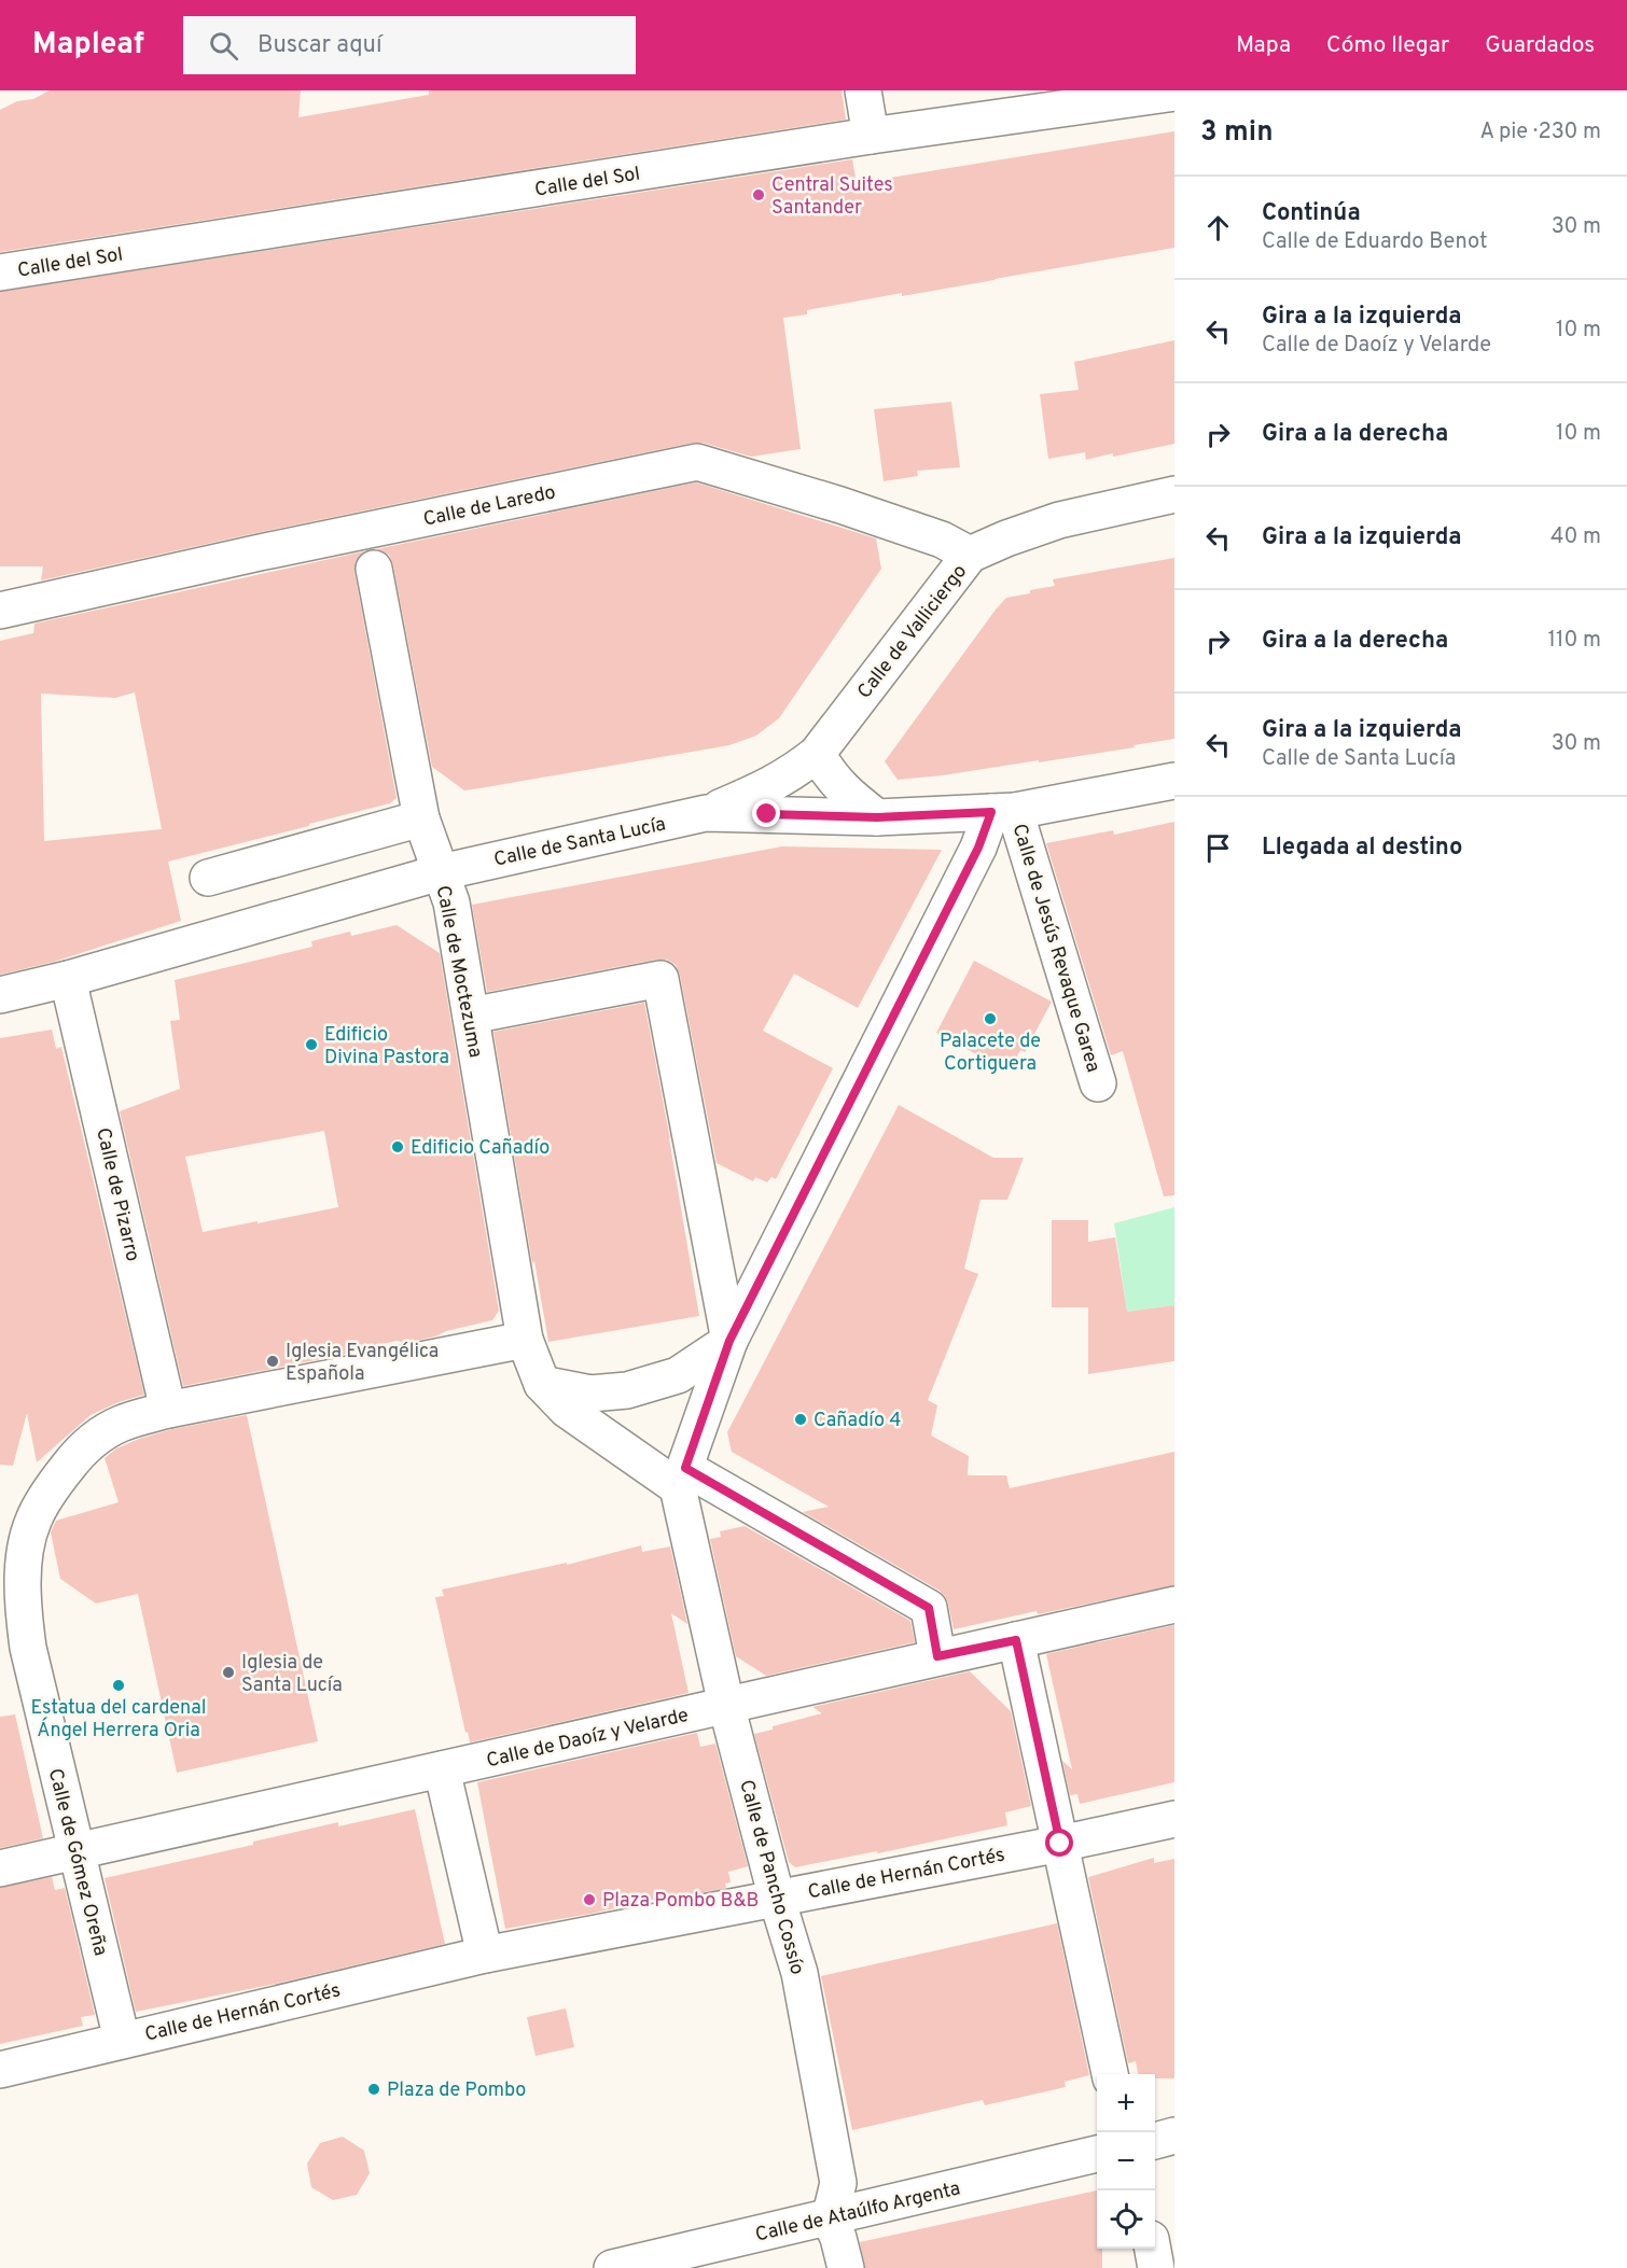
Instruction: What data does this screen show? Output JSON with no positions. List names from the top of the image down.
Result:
{
  "streets": {
    "street": [
      "Calle del Sol",
      "Calle de Laredo",
      "Calle de Valliciergo",
      "Calle de Santa Lucía",
      "Calle de Jesús Revaque Garea",
      "Calle de Moctezuma",
      "Calle de Pizarro",
      "Calle de Daoíz y Velarde",
      "Calle de Gómez Oreña",
      "Calle de Hernán Cortés",
      "Calle de Pancho Cossío",
      "Calle de Ataúlfo Argenta"
    ]
  },
  "crossings": [
    ["Calle de Laredo", "Calle de Valliciergo"],
    ["Calle de Valliciergo", "Calle de Santa Lucía"],
    ["Calle de Santa Lucía", "Calle de Jesús Revaque Garea"],
    ["Calle de Santa Lucía", "Calle de Moctezuma"],
    ["Calle de Santa Lucía", "Calle de Pizarro"],
    ["Calle de Moctezuma", "Calle de Gómez Oreña"],
    ["Calle de Pizarro", "Calle de Gómez Oreña"],
    ["Calle de Daoíz y Velarde", "Calle de Gómez Oreña"],
    ["Calle de Daoíz y Velarde", "Calle de Pancho Cossío"],
    ["Calle de Gómez Oreña", "Calle de Hernán Cortés"],
    ["Calle de Hernán Cortés", "Calle de Pancho Cossío"],
    ["Calle de Pancho Cossío", "Calle de Ataúlfo Argenta"]
  ],
  "places": [
    "Central Suites Santander",
    "Palacete de Cortiguera",
    "Edificio Divina Pastora",
    "Edificio Cañadío",
    "Iglesia Evangélica Española",
    "Cañadío 4",
    "Iglesia de Santa Lucía",
    "Estatua del cardenal Ángel Herrera Oria",
    "Plaza Pombo B&B",
    "Plaza de Pombo"
  ],
  "page": {
    "header": "Mapleaf",
    "search": "Buscar aquí",
    "nav": ["Mapa", "Cómo llegar", "Guardados"],
    "heading": ["3 min", "A pie · 230 m"],
    "list": [
      ["Continúa", "Calle de Eduardo Benot", "30 m"],
      ["Gira a la izquierda", "Calle de Daoíz y Velarde", "10 m"],
      ["Gira a la derecha", "10 m"],
      ["Gira a la izquierda", "40 m"],
      ["Gira a la derecha", "110 m"],
      ["Gira a la izquierda", "Calle de Santa Lucía", "30 m"],
      "Llegada al destino"
    ],
    "map_buttons": ["+", "−"]
  }
}
